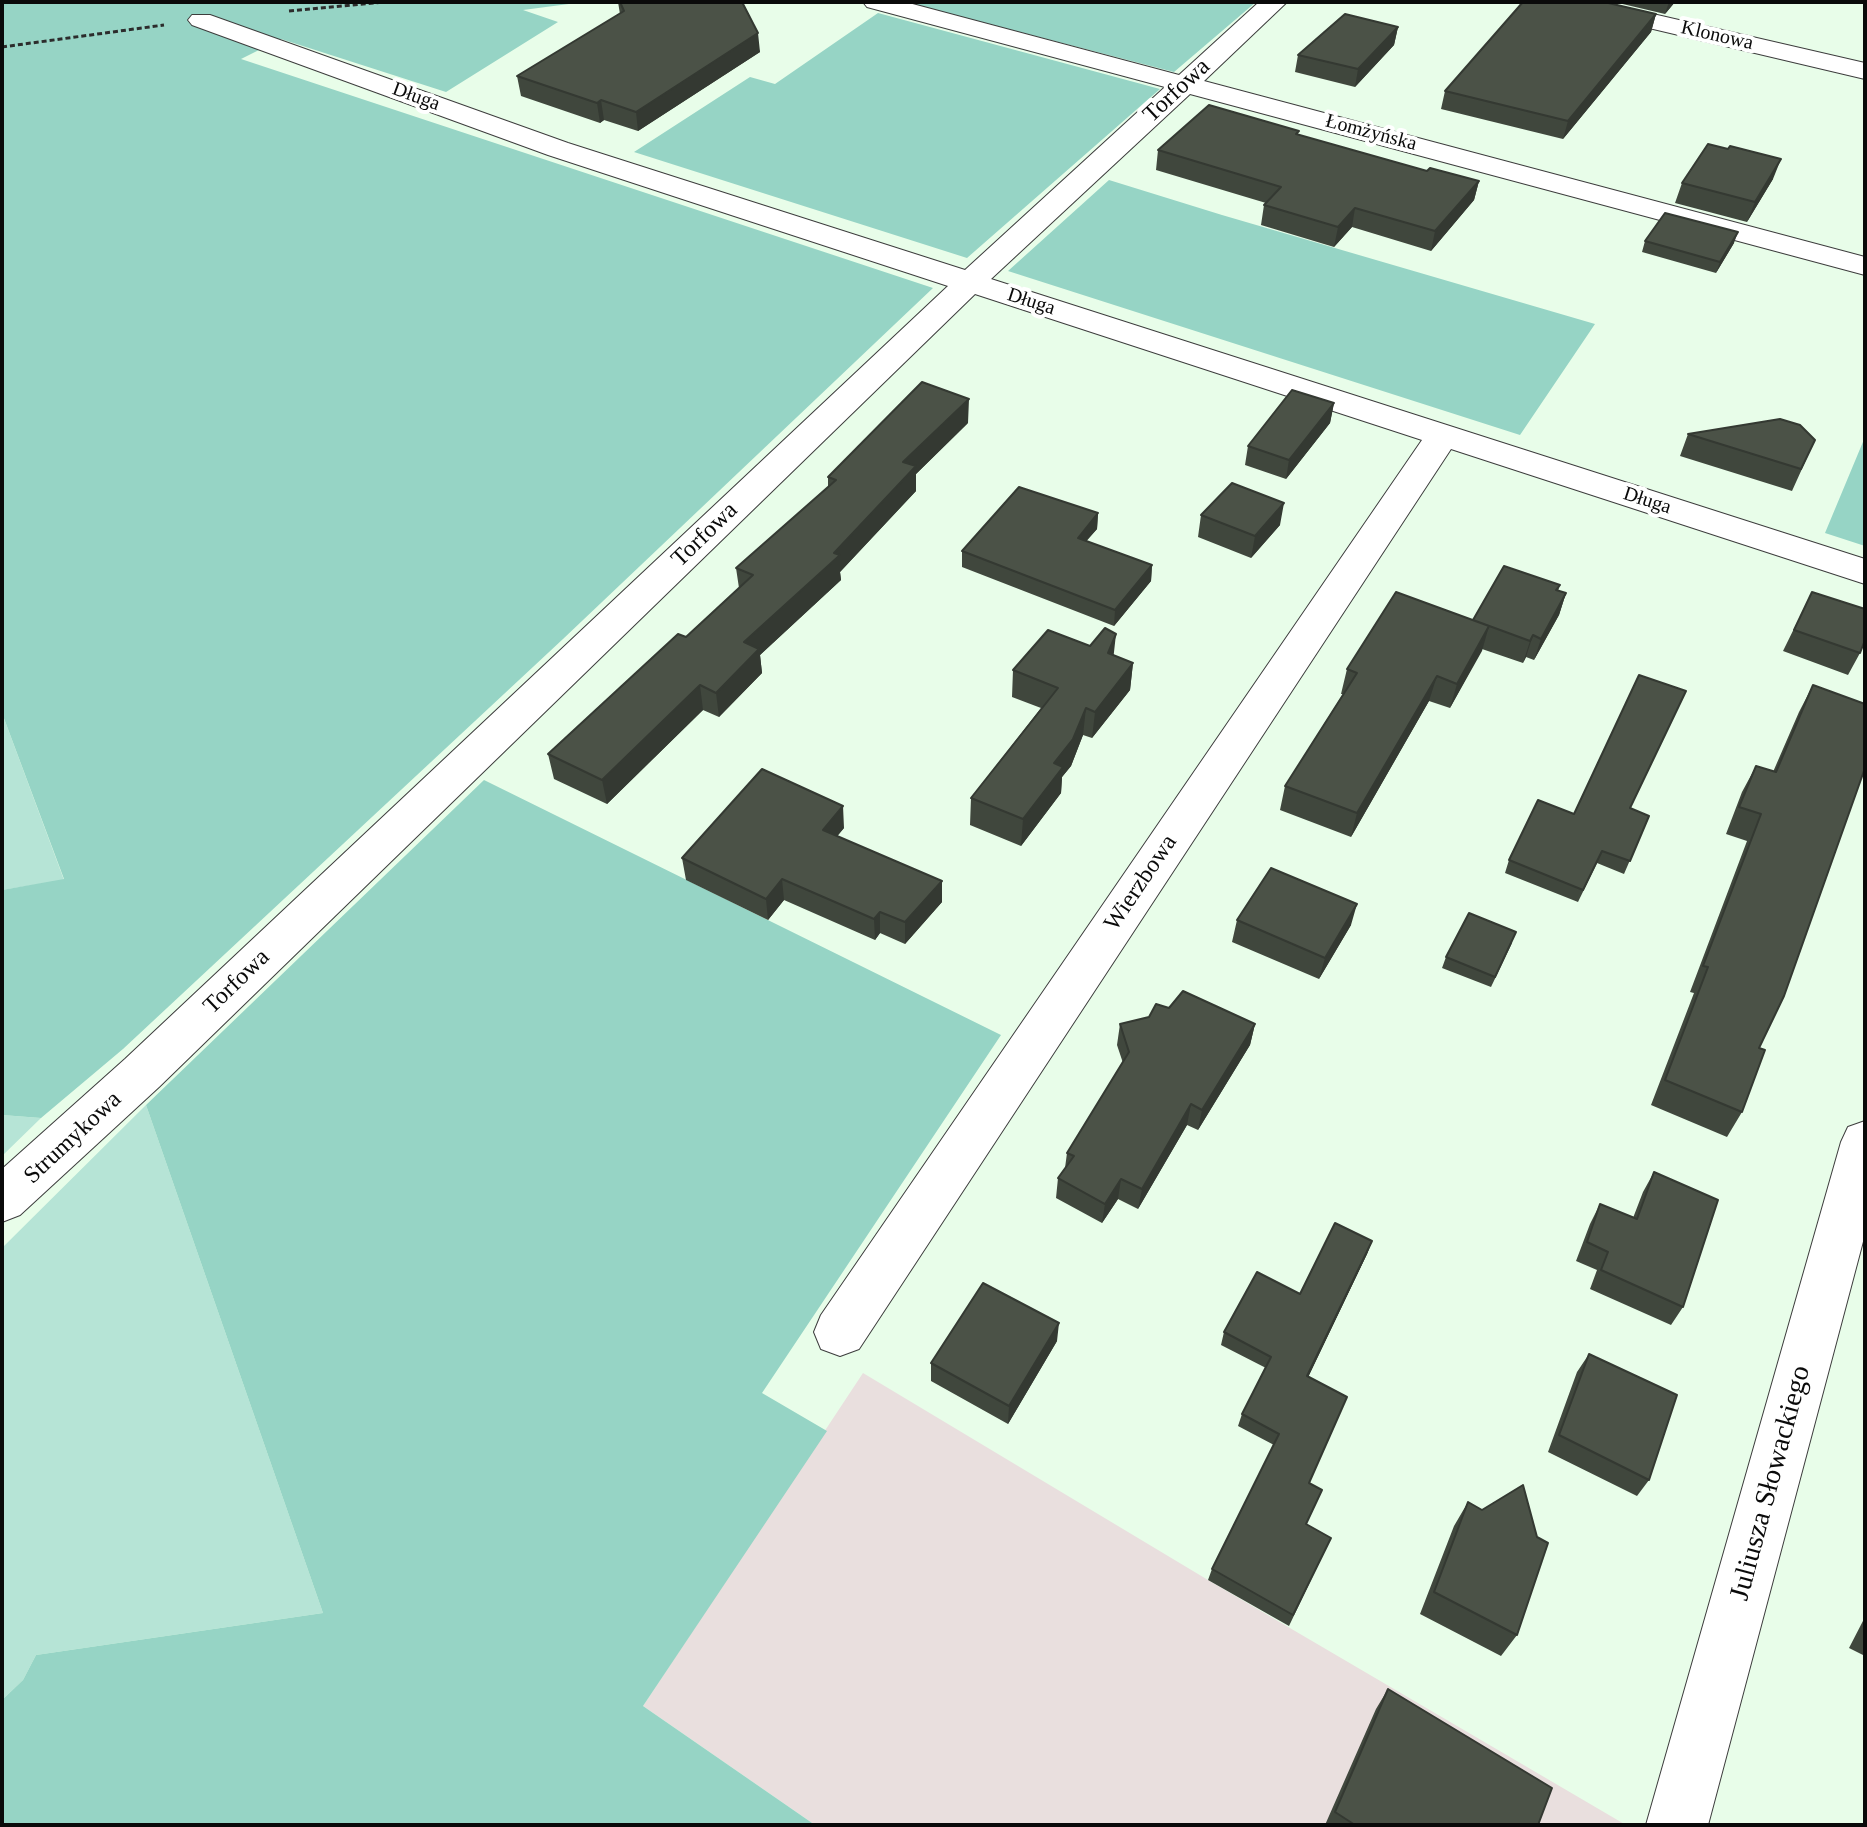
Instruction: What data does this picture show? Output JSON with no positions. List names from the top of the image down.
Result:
{
  "streets": {
    "street": [
      "Klonowa",
      "Torfowa",
      "Długa",
      "Łomżyńska",
      "Wierzbowa",
      "Strumykowa",
      "Juliusza Słowackiego"
    ]
  },
  "crossings": [
    ["Torfowa", "Długa"],
    ["Torfowa", "Łomżyńska"],
    ["Torfowa", "Strumykowa"],
    ["Długa", "Wierzbowa"]
  ]
}
